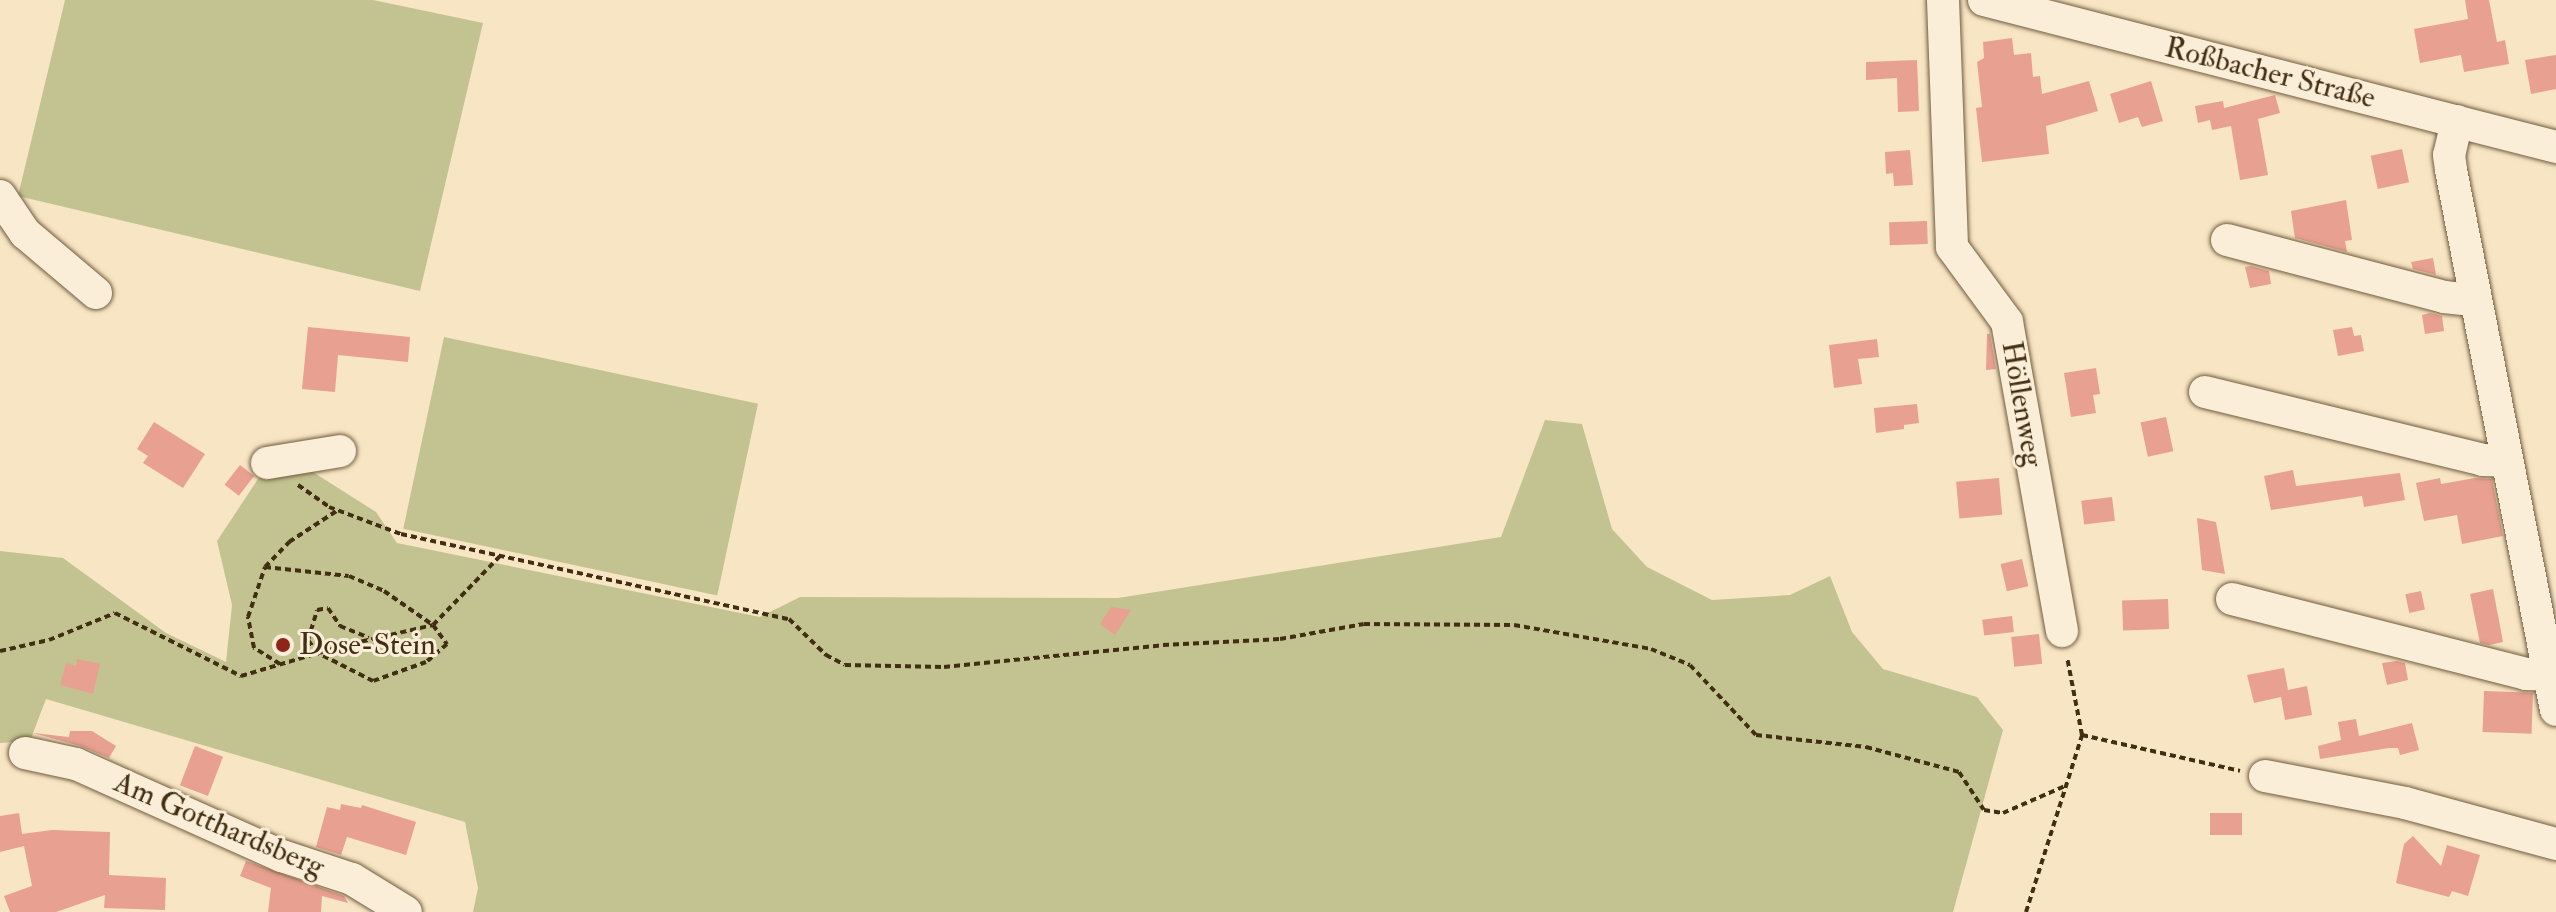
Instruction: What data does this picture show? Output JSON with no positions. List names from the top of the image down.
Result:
{
  "streets": {
    "street": ["Roßbacher Straße", "Höllenweg", "Am Gotthardsberg"]
  },
  "places": ["Dose-Stein"]
}
